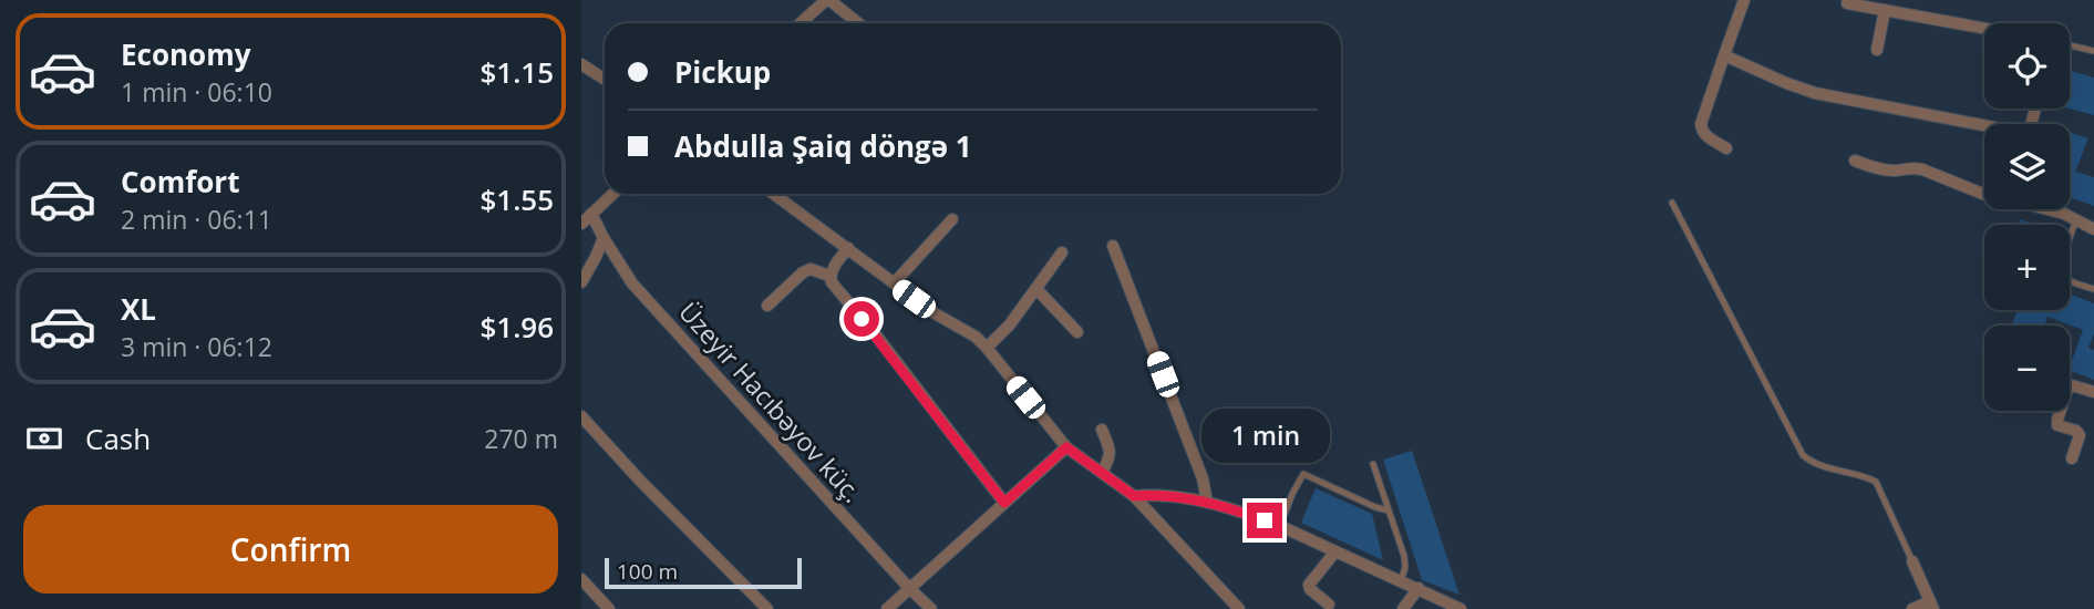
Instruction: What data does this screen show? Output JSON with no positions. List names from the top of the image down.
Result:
{
  "streets": {
    "street": ["Üzeyir Hacıbəyov küç."]
  },
  "scale_bar": "100 m",
  "page": {
    "list": [
      {
        "name": "Economy",
        "note": "1 min · 06:10",
        "value": "$1.15"
      },
      {
        "name": "Comfort",
        "note": "2 min · 06:11",
        "value": "$1.55"
      },
      {
        "name": "XL",
        "note": "3 min · 06:12",
        "value": "$1.96"
      }
    ],
    "map_buttons": ["+", "−"],
    "banner": ["Pickup", "Abdulla Şaiq döngə 1"],
    "pay": ["Cash", "270 m"],
    "bubble": "1 min",
    "buttons": "Confirm",
    "scale": "100 m"
  }
}
